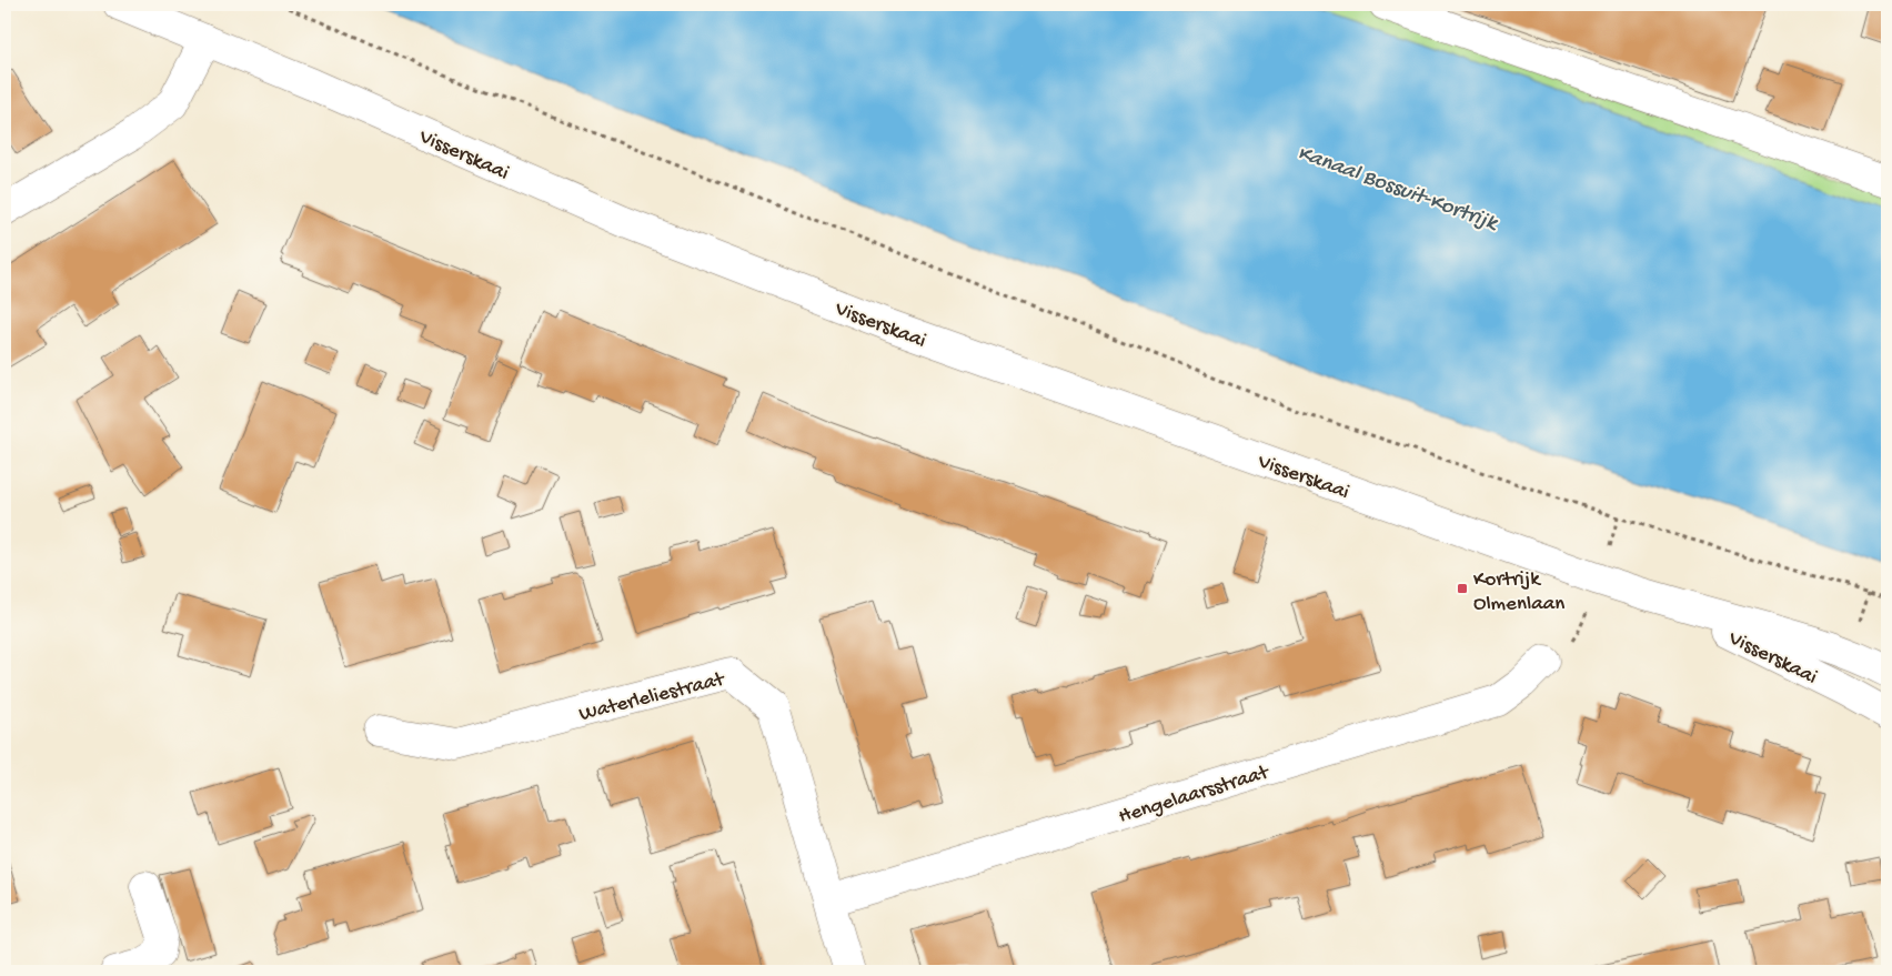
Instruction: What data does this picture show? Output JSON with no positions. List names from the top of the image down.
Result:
{
  "streets": {
    "street": ["Visserskaai", "Waterleliestraat", "Hengelaarsstraat"]
  },
  "crossings": [
    ["Waterleliestraat", "Hengelaarsstraat"]
  ],
  "water": ["Kanaal Bossuit-Kortrijk"],
  "places": {
    "transit": ["Kortrijk Olmenlaan"]
  }
}
